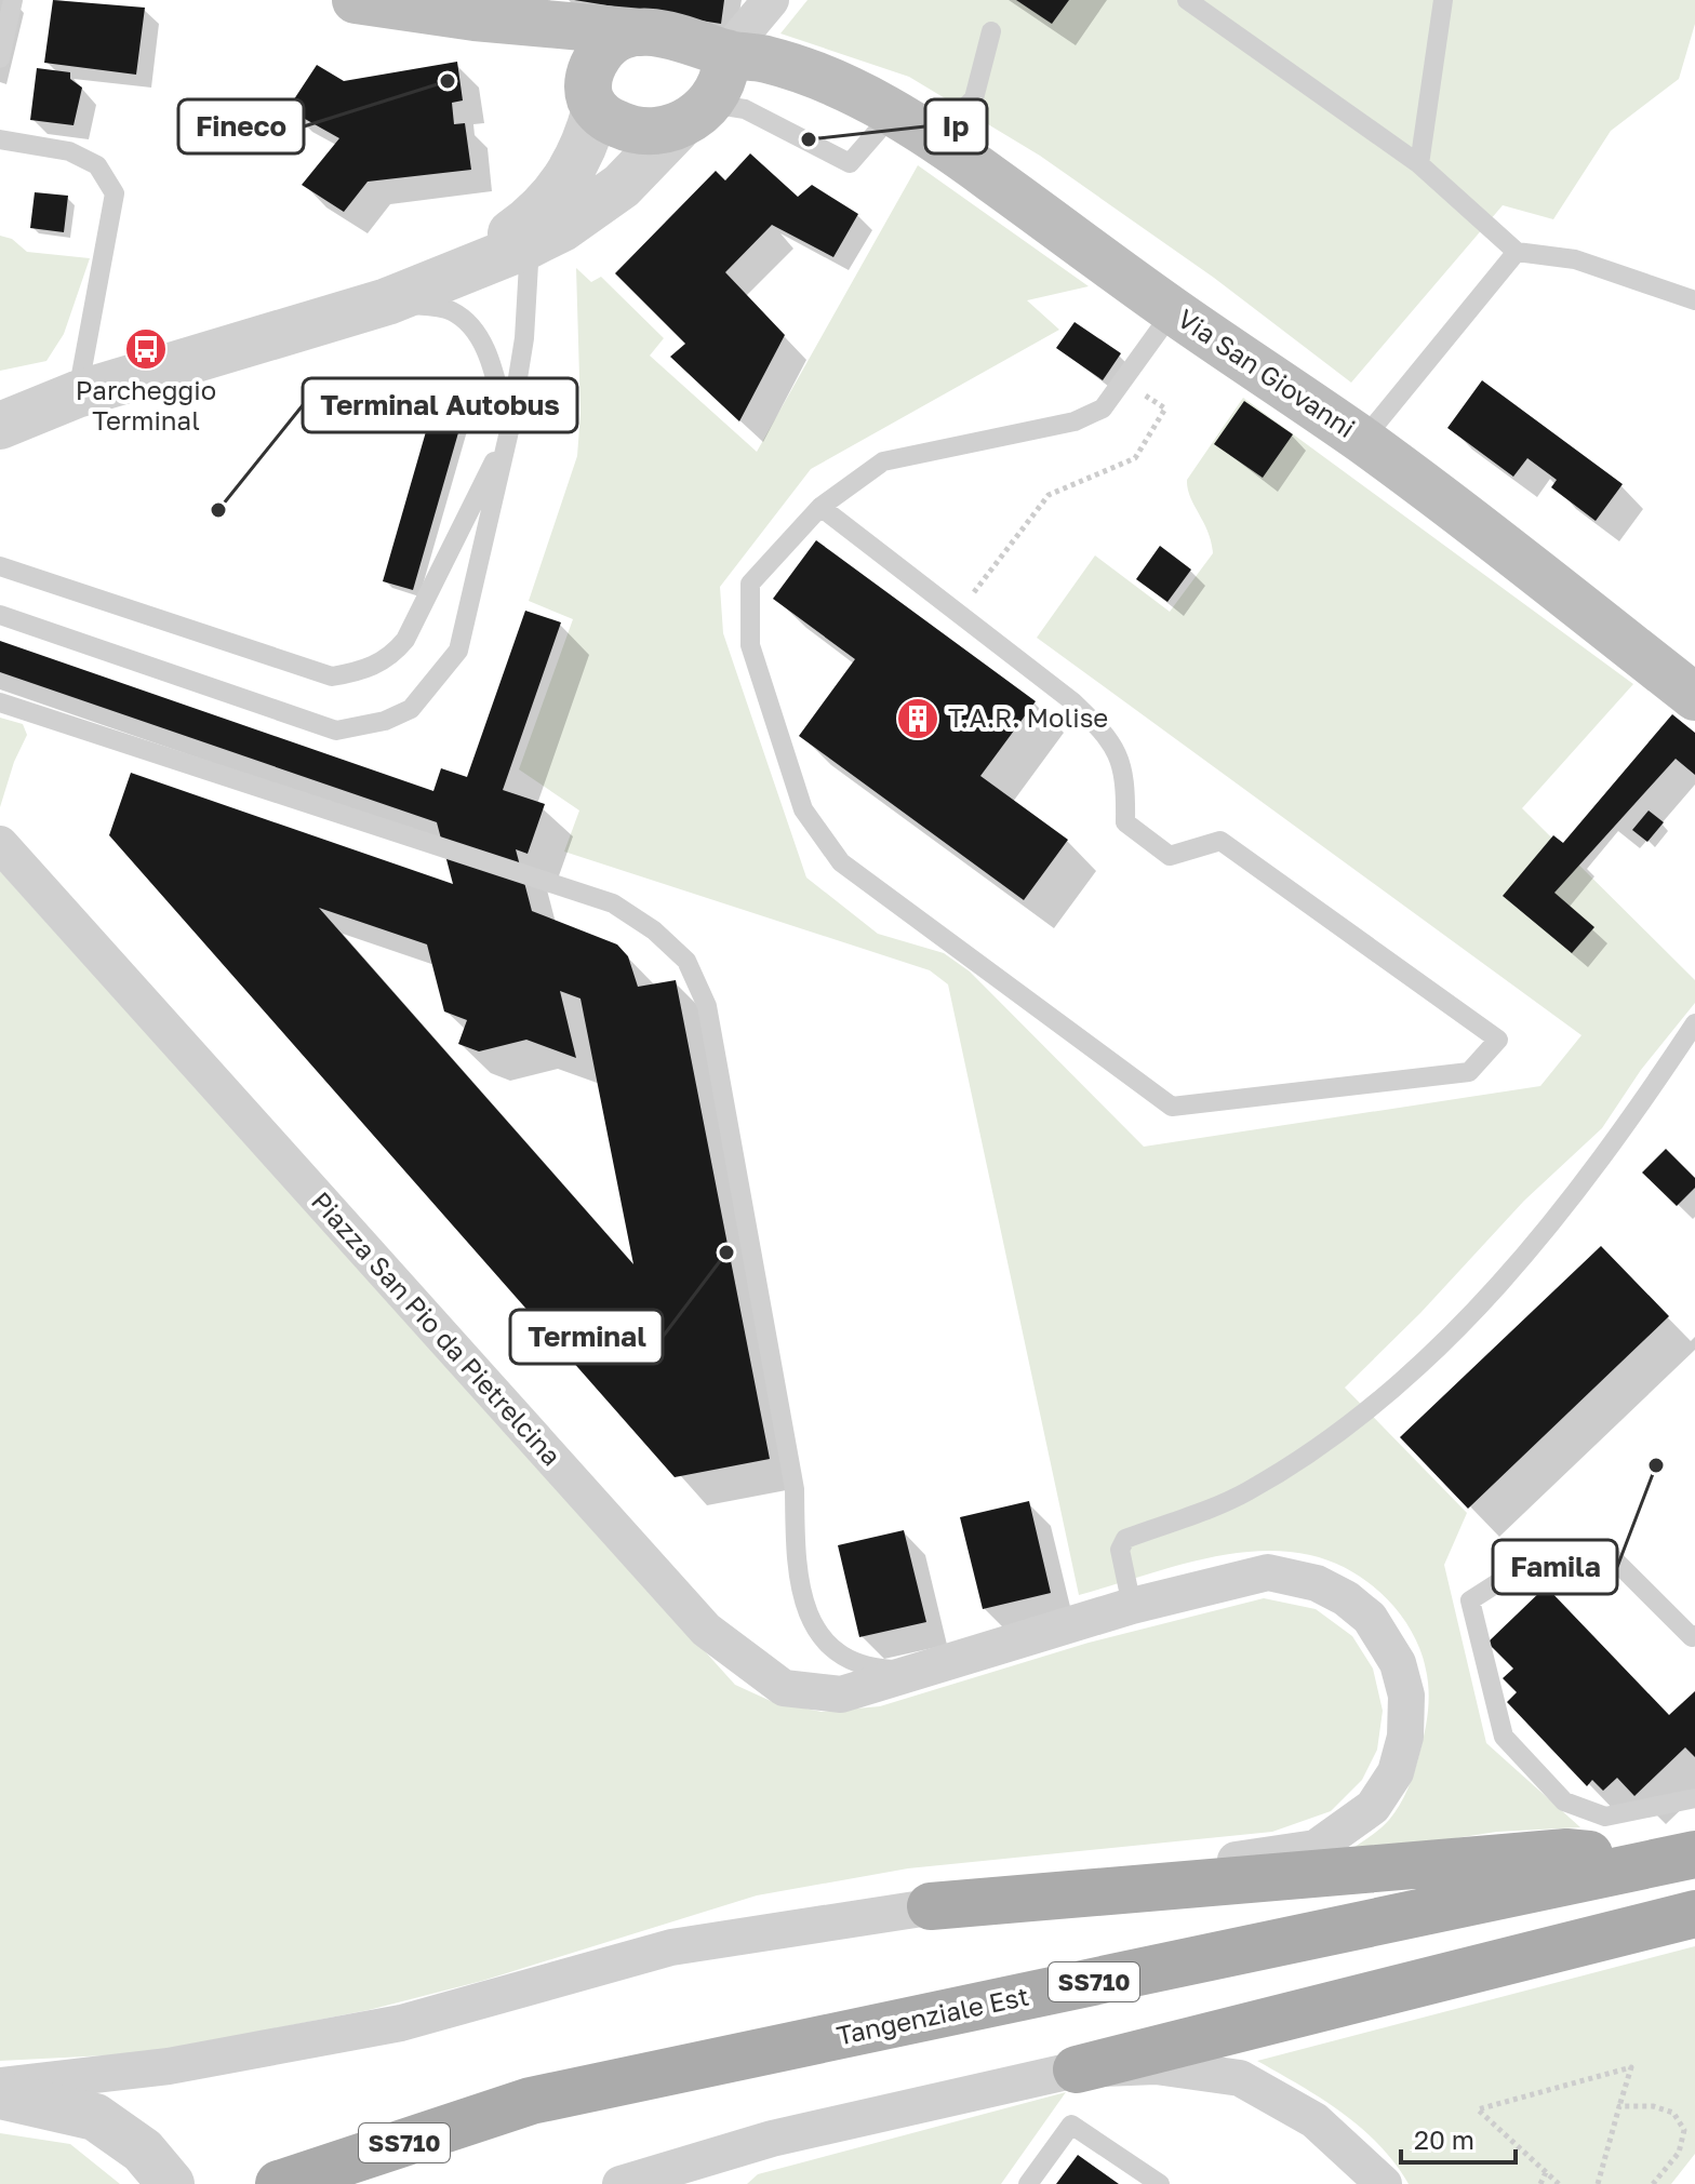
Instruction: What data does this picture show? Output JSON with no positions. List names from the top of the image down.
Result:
{
  "streets": {
    "main road": ["Via San Giovanni", "SS710", "Tangenziale Est"],
    "street": ["Piazza San Pio da Pietrelcina"]
  },
  "places": {
    "other": [
      "Fineco",
      "Ip",
      "Terminal Autobus",
      "Terminal",
      "Famila"
    ],
    "bus stop": ["Parcheggio Terminal"],
    "building": ["T.A.R. Molise"]
  },
  "scale_bar": "20 m"
}
